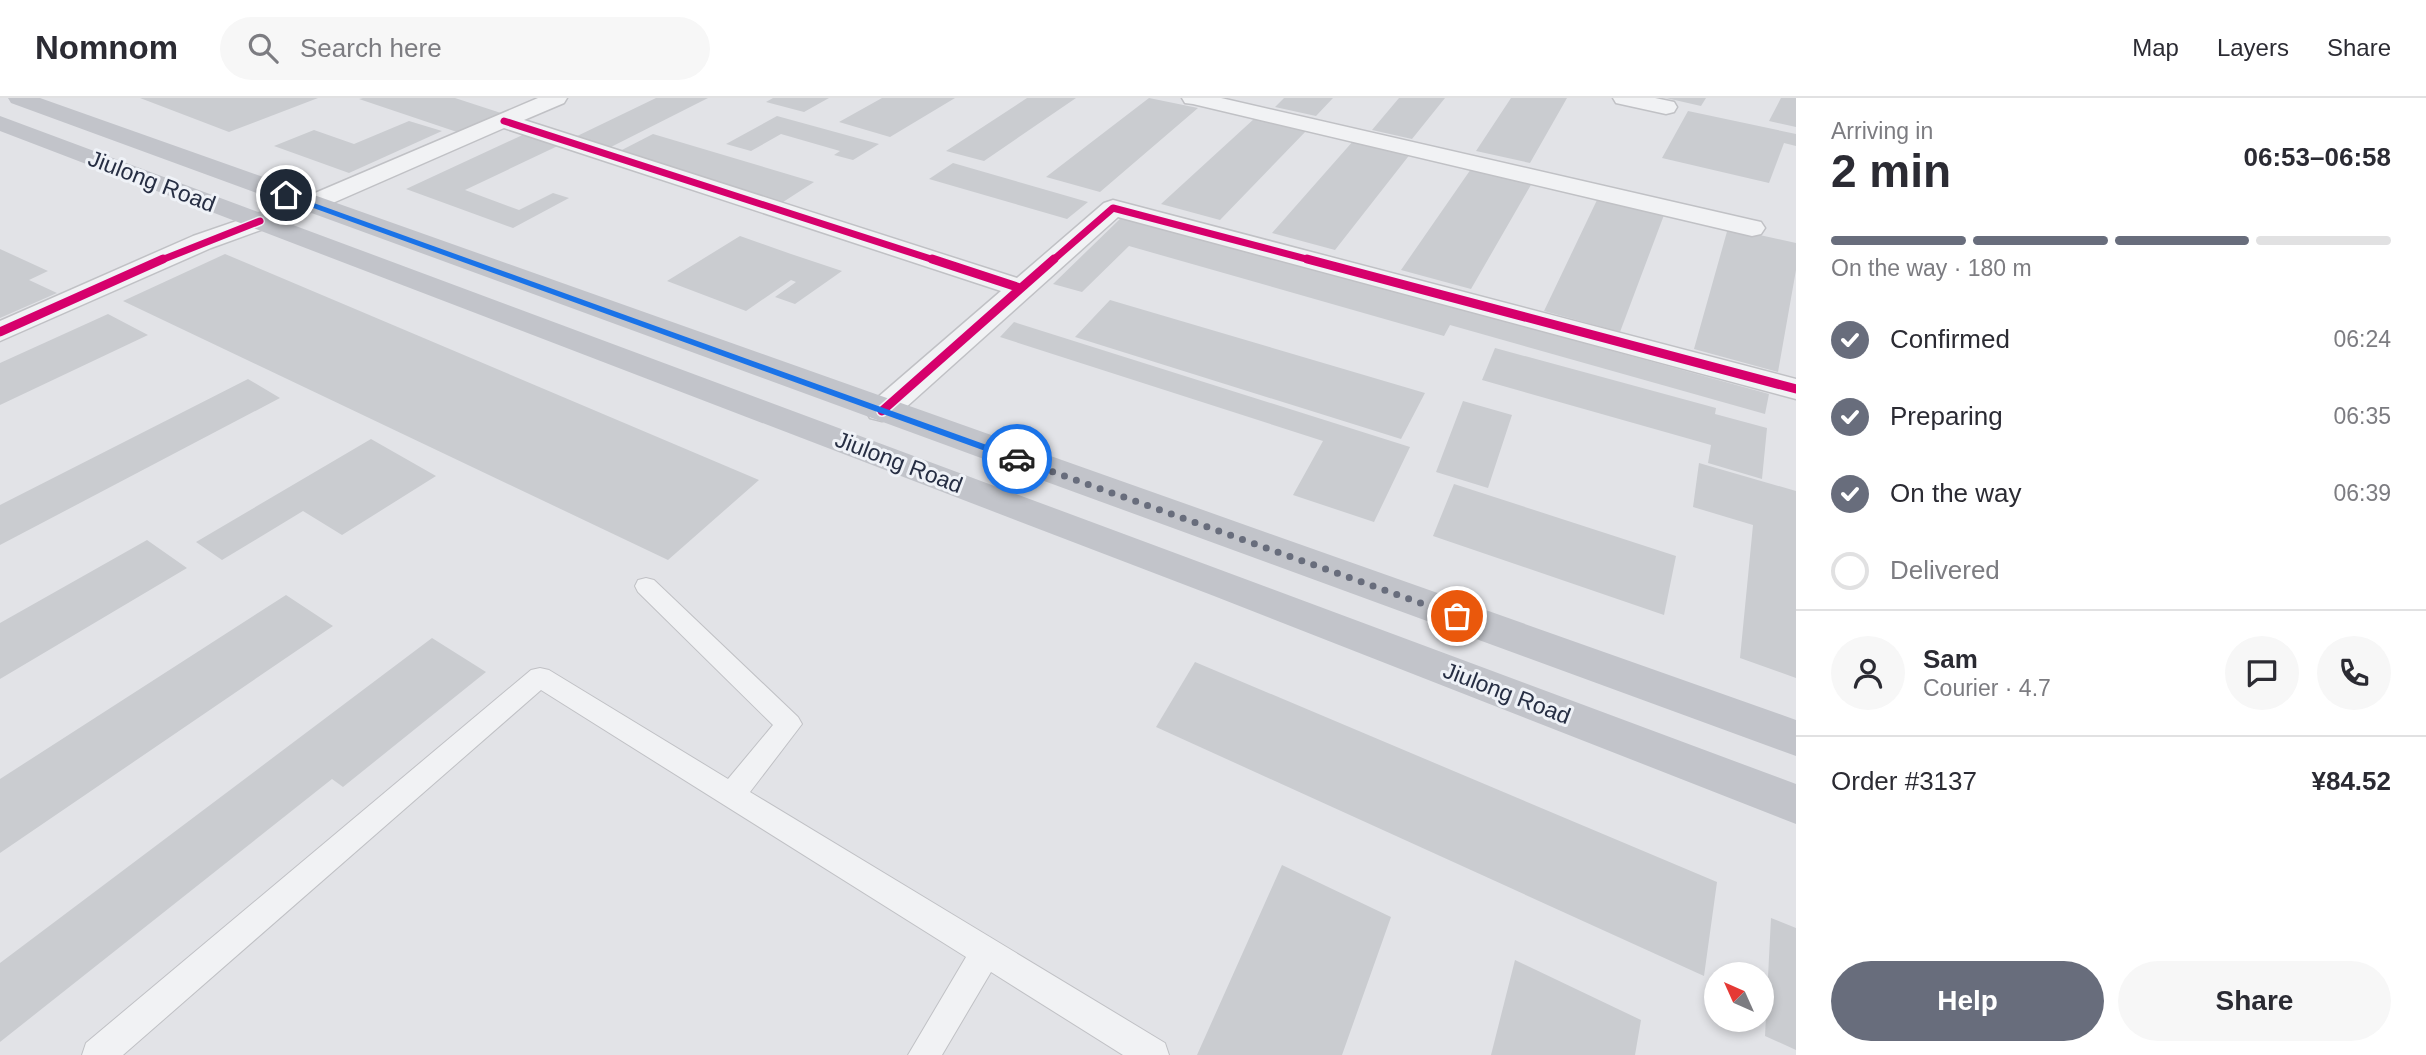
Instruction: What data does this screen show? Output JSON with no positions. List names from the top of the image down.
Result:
{
  "streets": {
    "main road": ["Jiulong Road"]
  },
  "north": "top left",
  "page": {
    "header": "Nomnom",
    "search": "Search here",
    "nav": ["Map", "Layers", "Share"],
    "heading": ["2 min", "Arriving in", "06:53–06:58"],
    "panel": [
      "Sam",
      "Courier · 4.7",
      "Order #3137",
      "¥84.52"
    ],
    "bar": "On the way · 180 m",
    "list": [
      ["Confirmed", "06:24"],
      ["Preparing", "06:35"],
      ["On the way", "06:39"],
      "Delivered"
    ],
    "buttons": ["Help", "Share"]
  }
}
